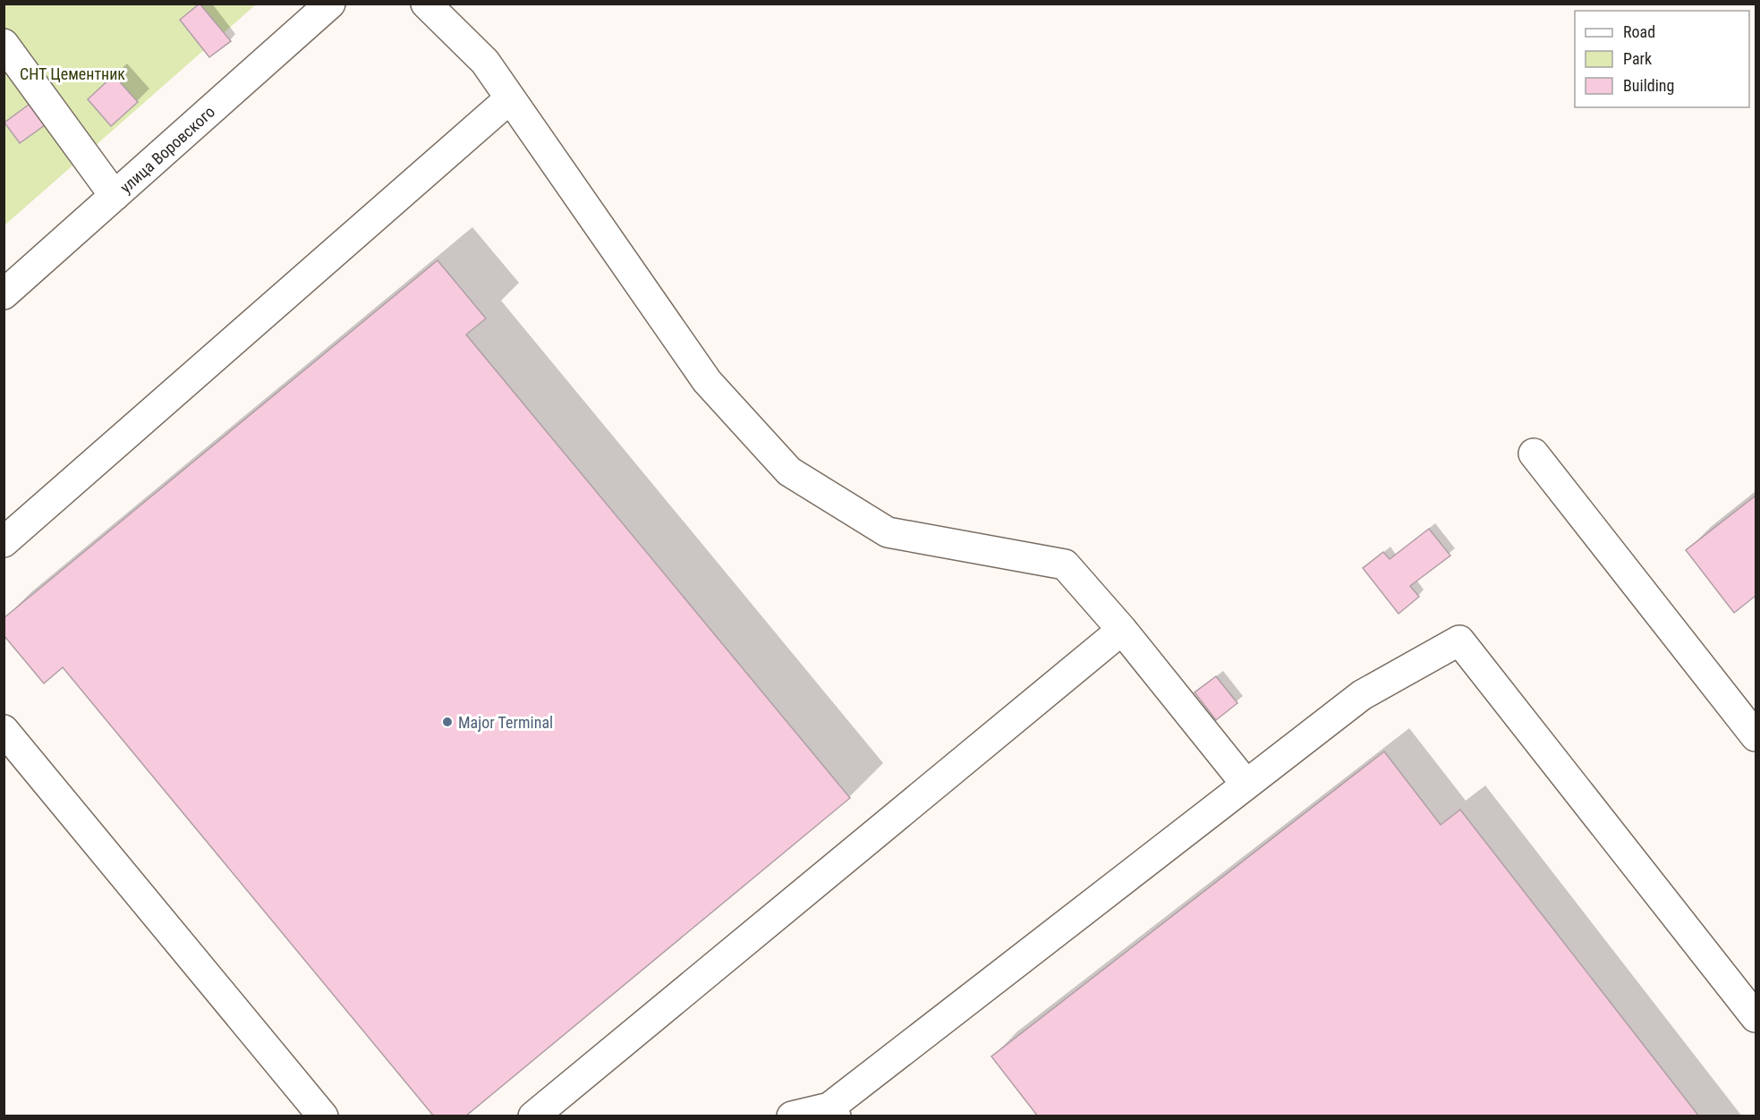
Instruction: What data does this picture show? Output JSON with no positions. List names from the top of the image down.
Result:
{
  "streets": {
    "street": ["улица Воровского"]
  },
  "parks": ["СНТ Цементник"],
  "places": ["Major Terminal"],
  "legend": ["Road", "Park", "Building"]
}
